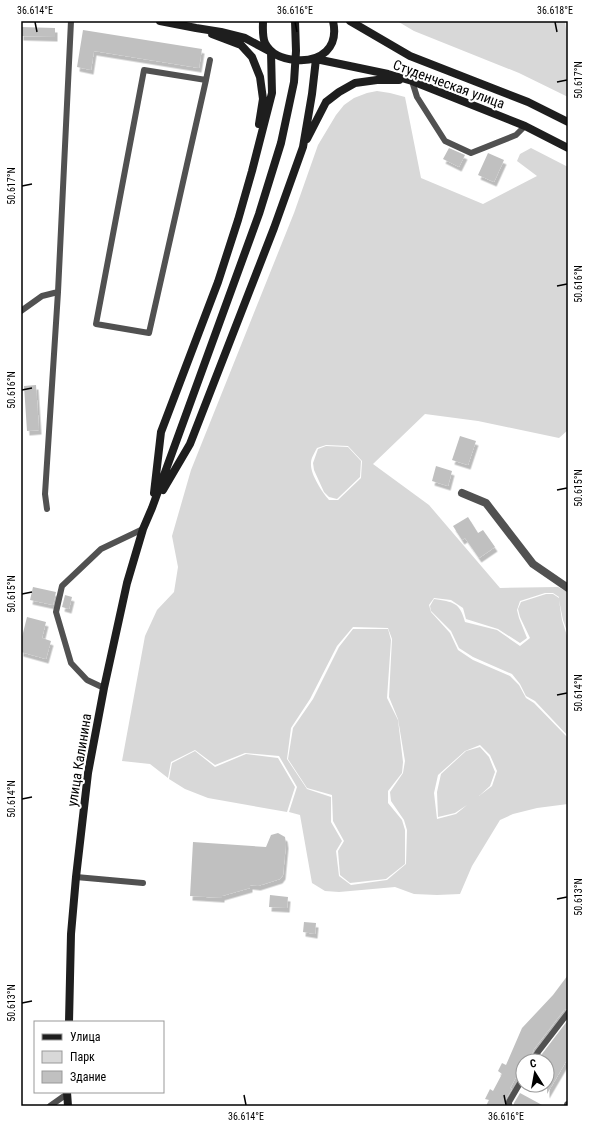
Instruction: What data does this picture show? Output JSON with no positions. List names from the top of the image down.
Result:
{
  "streets": {
    "main road": ["Студенческая улица", "улица Калинина"]
  },
  "legend": ["Улица", "Парк", "Здание"],
  "north": "top",
  "coordinates": [
    "36.614°E",
    "36.616°E",
    "36.618°E",
    "50.617°N",
    "50.616°N",
    "50.615°N",
    "50.614°N",
    "50.613°N"
  ]
}
